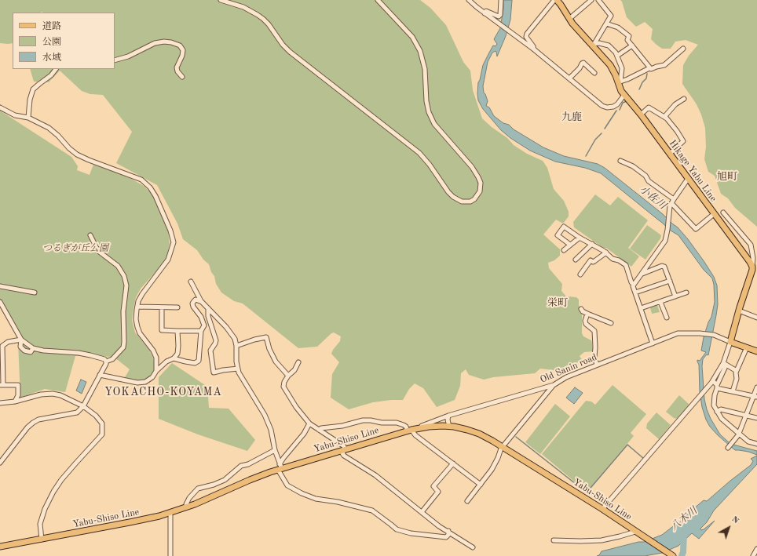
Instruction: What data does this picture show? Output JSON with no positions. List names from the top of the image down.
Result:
{
  "streets": {
    "main road": ["Hikage Yabu Line", "Yabu-Shiso Line"],
    "street": ["Old Sanin road"]
  },
  "crossings": [
    ["Old Sanin road", "Yabu-Shiso Line"]
  ],
  "districts": [
    "九鹿",
    "旭町",
    "栄町",
    "YOKACHO-KOYAMA"
  ],
  "water": ["小佐川", "八木川"],
  "parks": ["つるぎが丘公園"],
  "legend": ["道路", "公園", "水域"],
  "north": "top right"
}
